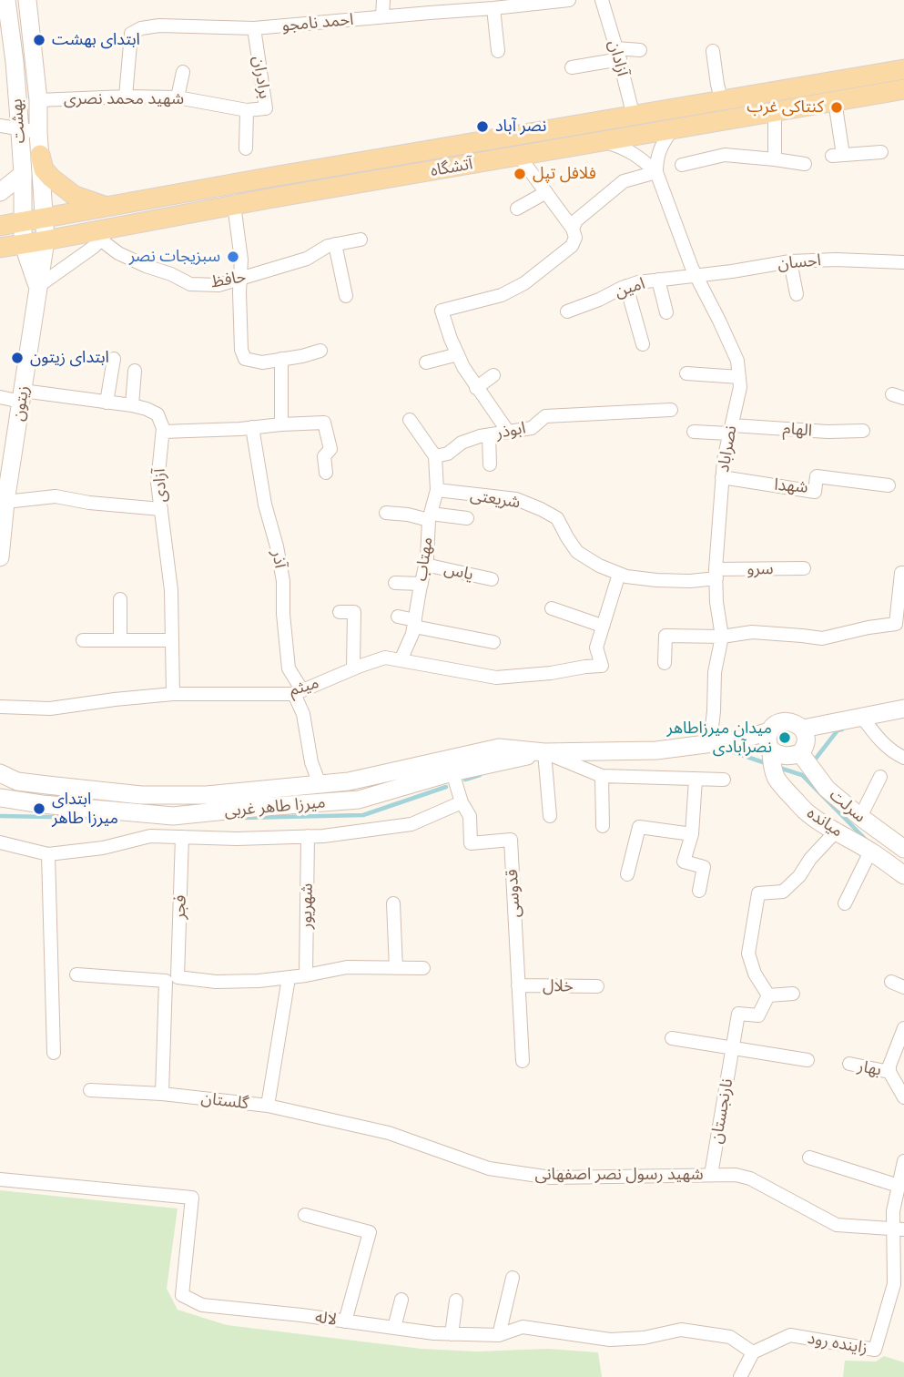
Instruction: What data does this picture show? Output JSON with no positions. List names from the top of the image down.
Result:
{
  "streets": {
    "main road": [
      "بهشت",
      "آتشگاه",
      "زیتون",
      "سرلت",
      "میرزا طاهر غربی",
      "میانده"
    ],
    "street": [
      "احمد نامجو",
      "آزادان",
      "برادران",
      "شهید محمد نصری",
      "احسان",
      "حافظ",
      "امین",
      "الهام",
      "ابوذر",
      "نصراباد",
      "آزادی",
      "شهدا",
      "شریعتی",
      "آذر",
      "مهتاب",
      "سرو",
      "یاس",
      "میثم",
      "قدوسی",
      "شهریور",
      "فجر",
      "خلال",
      "بهار",
      "گلستان",
      "نارنجستان",
      "شهید رسول نصر اصفهانی",
      "لاله",
      "زاینده رود"
    ]
  },
  "crossings": [
    ["احمد نامجو", "برادران"],
    ["احمد نامجو", "شهید محمد نصری"],
    ["آزادان", "آتشگاه"],
    ["برادران", "شهید محمد نصری"],
    ["شهید محمد نصری", "بهشت"],
    ["بهشت", "آتشگاه"],
    ["بهشت", "زیتون"],
    ["آتشگاه", "حافظ"],
    ["آتشگاه", "زیتون"],
    ["احسان", "امین"],
    ["احسان", "نصراباد"],
    ["امین", "نصراباد"],
    ["الهام", "نصراباد"],
    ["ابوذر", "مهتاب"],
    ["نصراباد", "شهدا"],
    ["نصراباد", "شریعتی"],
    ["نصراباد", "سرو"],
    ["نصراباد", "میرزا طاهر غربی"],
    ["آزادی", "میثم"],
    ["شریعتی", "مهتاب"],
    ["شریعتی", "سرو"],
    ["آذر", "میثم"],
    ["آذر", "میرزا طاهر غربی"],
    ["مهتاب", "یاس"],
    ["مهتاب", "میثم"],
    ["سرلت", "میرزا طاهر غربی"],
    ["سرلت", "میانده"],
    ["میرزا طاهر غربی", "میانده"],
    ["میرزا طاهر غربی", "قدوسی"],
    ["قدوسی", "خلال"],
    ["فجر", "گلستان"],
    ["گلستان", "شهید رسول نصر اصفهانی"],
    ["نارنجستان", "شهید رسول نصر اصفهانی"],
    ["شهید رسول نصر اصفهانی", "زاینده رود"],
    ["لاله", "زاینده رود"]
  ],
  "places": [
    "ابتدای بهشت",
    "کنتاکی غرب",
    "نصر آباد",
    "فلافل تپل",
    "سبزیجات نصر",
    "ابتدای زیتون",
    "میدان میرزاطاهر نصرآبادی",
    "ابتدای میرزا طاهر"
  ]
}
